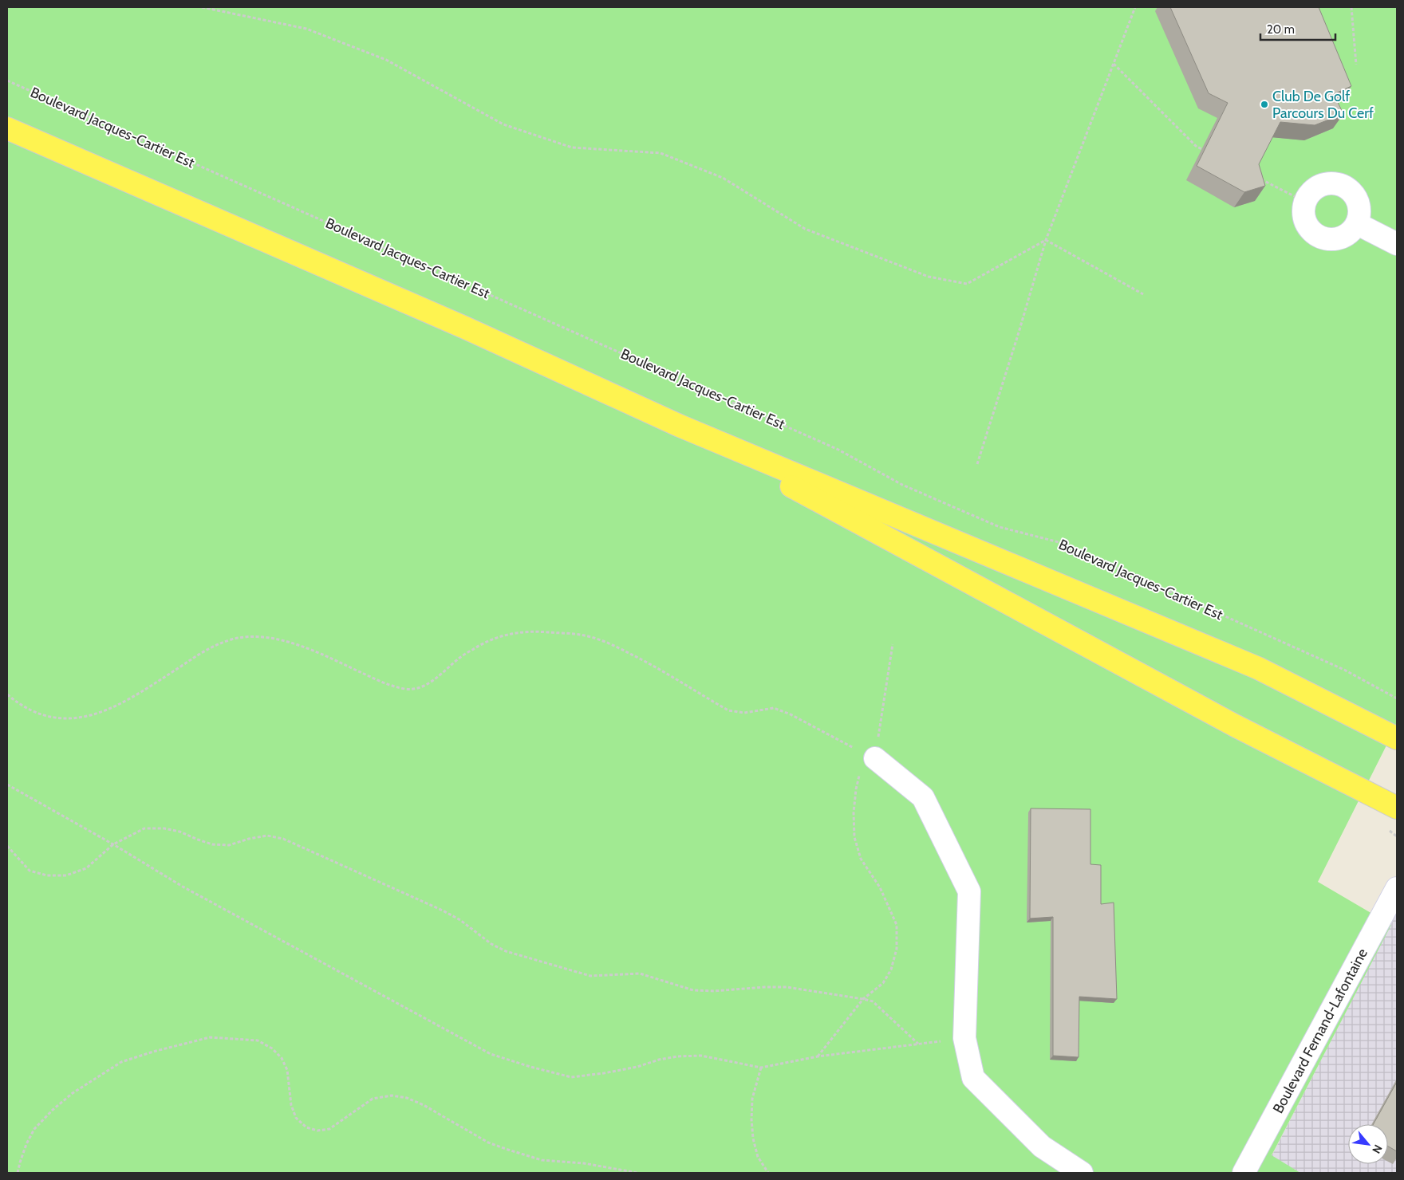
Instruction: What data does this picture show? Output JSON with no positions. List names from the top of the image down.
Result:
{
  "streets": {
    "street": ["Boulevard Fernand-Lafontaine"],
    "path": ["Boulevard Jacques-Cartier Est"]
  },
  "places": ["Club De Golf Parcours Du Cerf"],
  "scale_bar": "20 m",
  "north": "bottom right"
}
